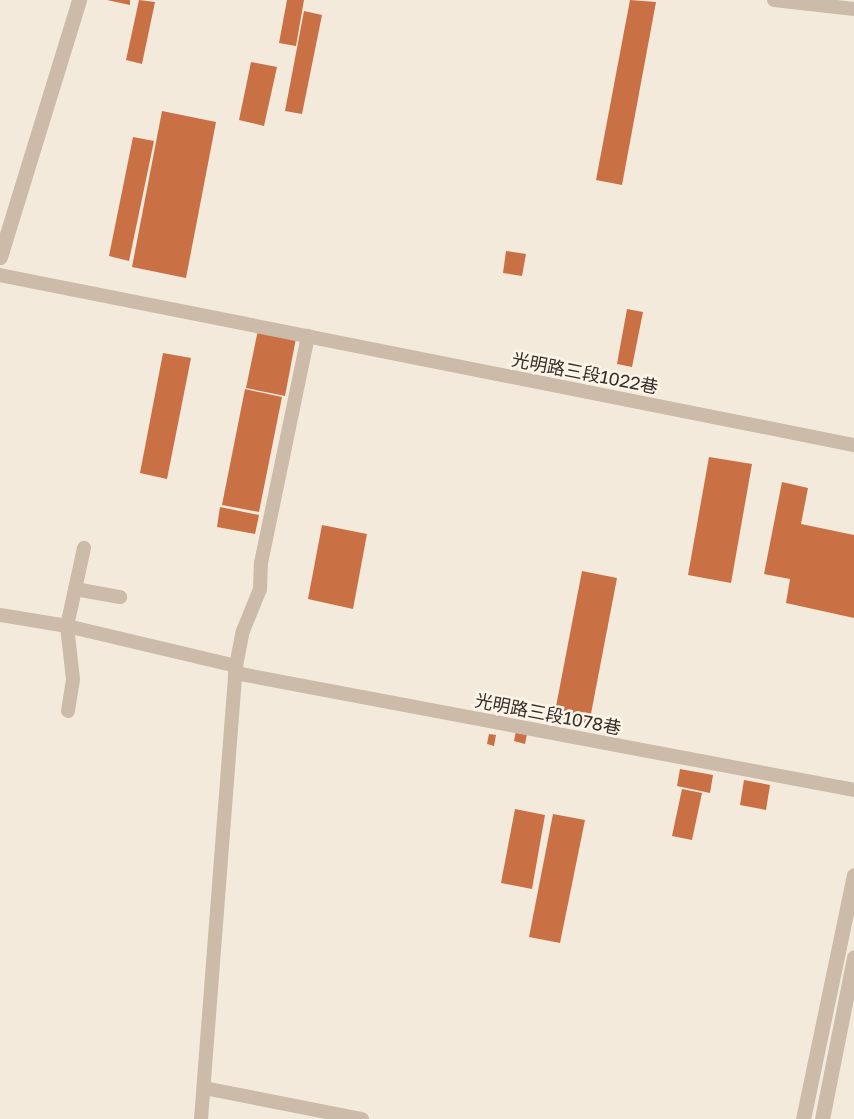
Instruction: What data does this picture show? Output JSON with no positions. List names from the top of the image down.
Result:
{
  "streets": {
    "street": ["光明路三段1022巷", "光明路三段1078巷"]
  }
}
